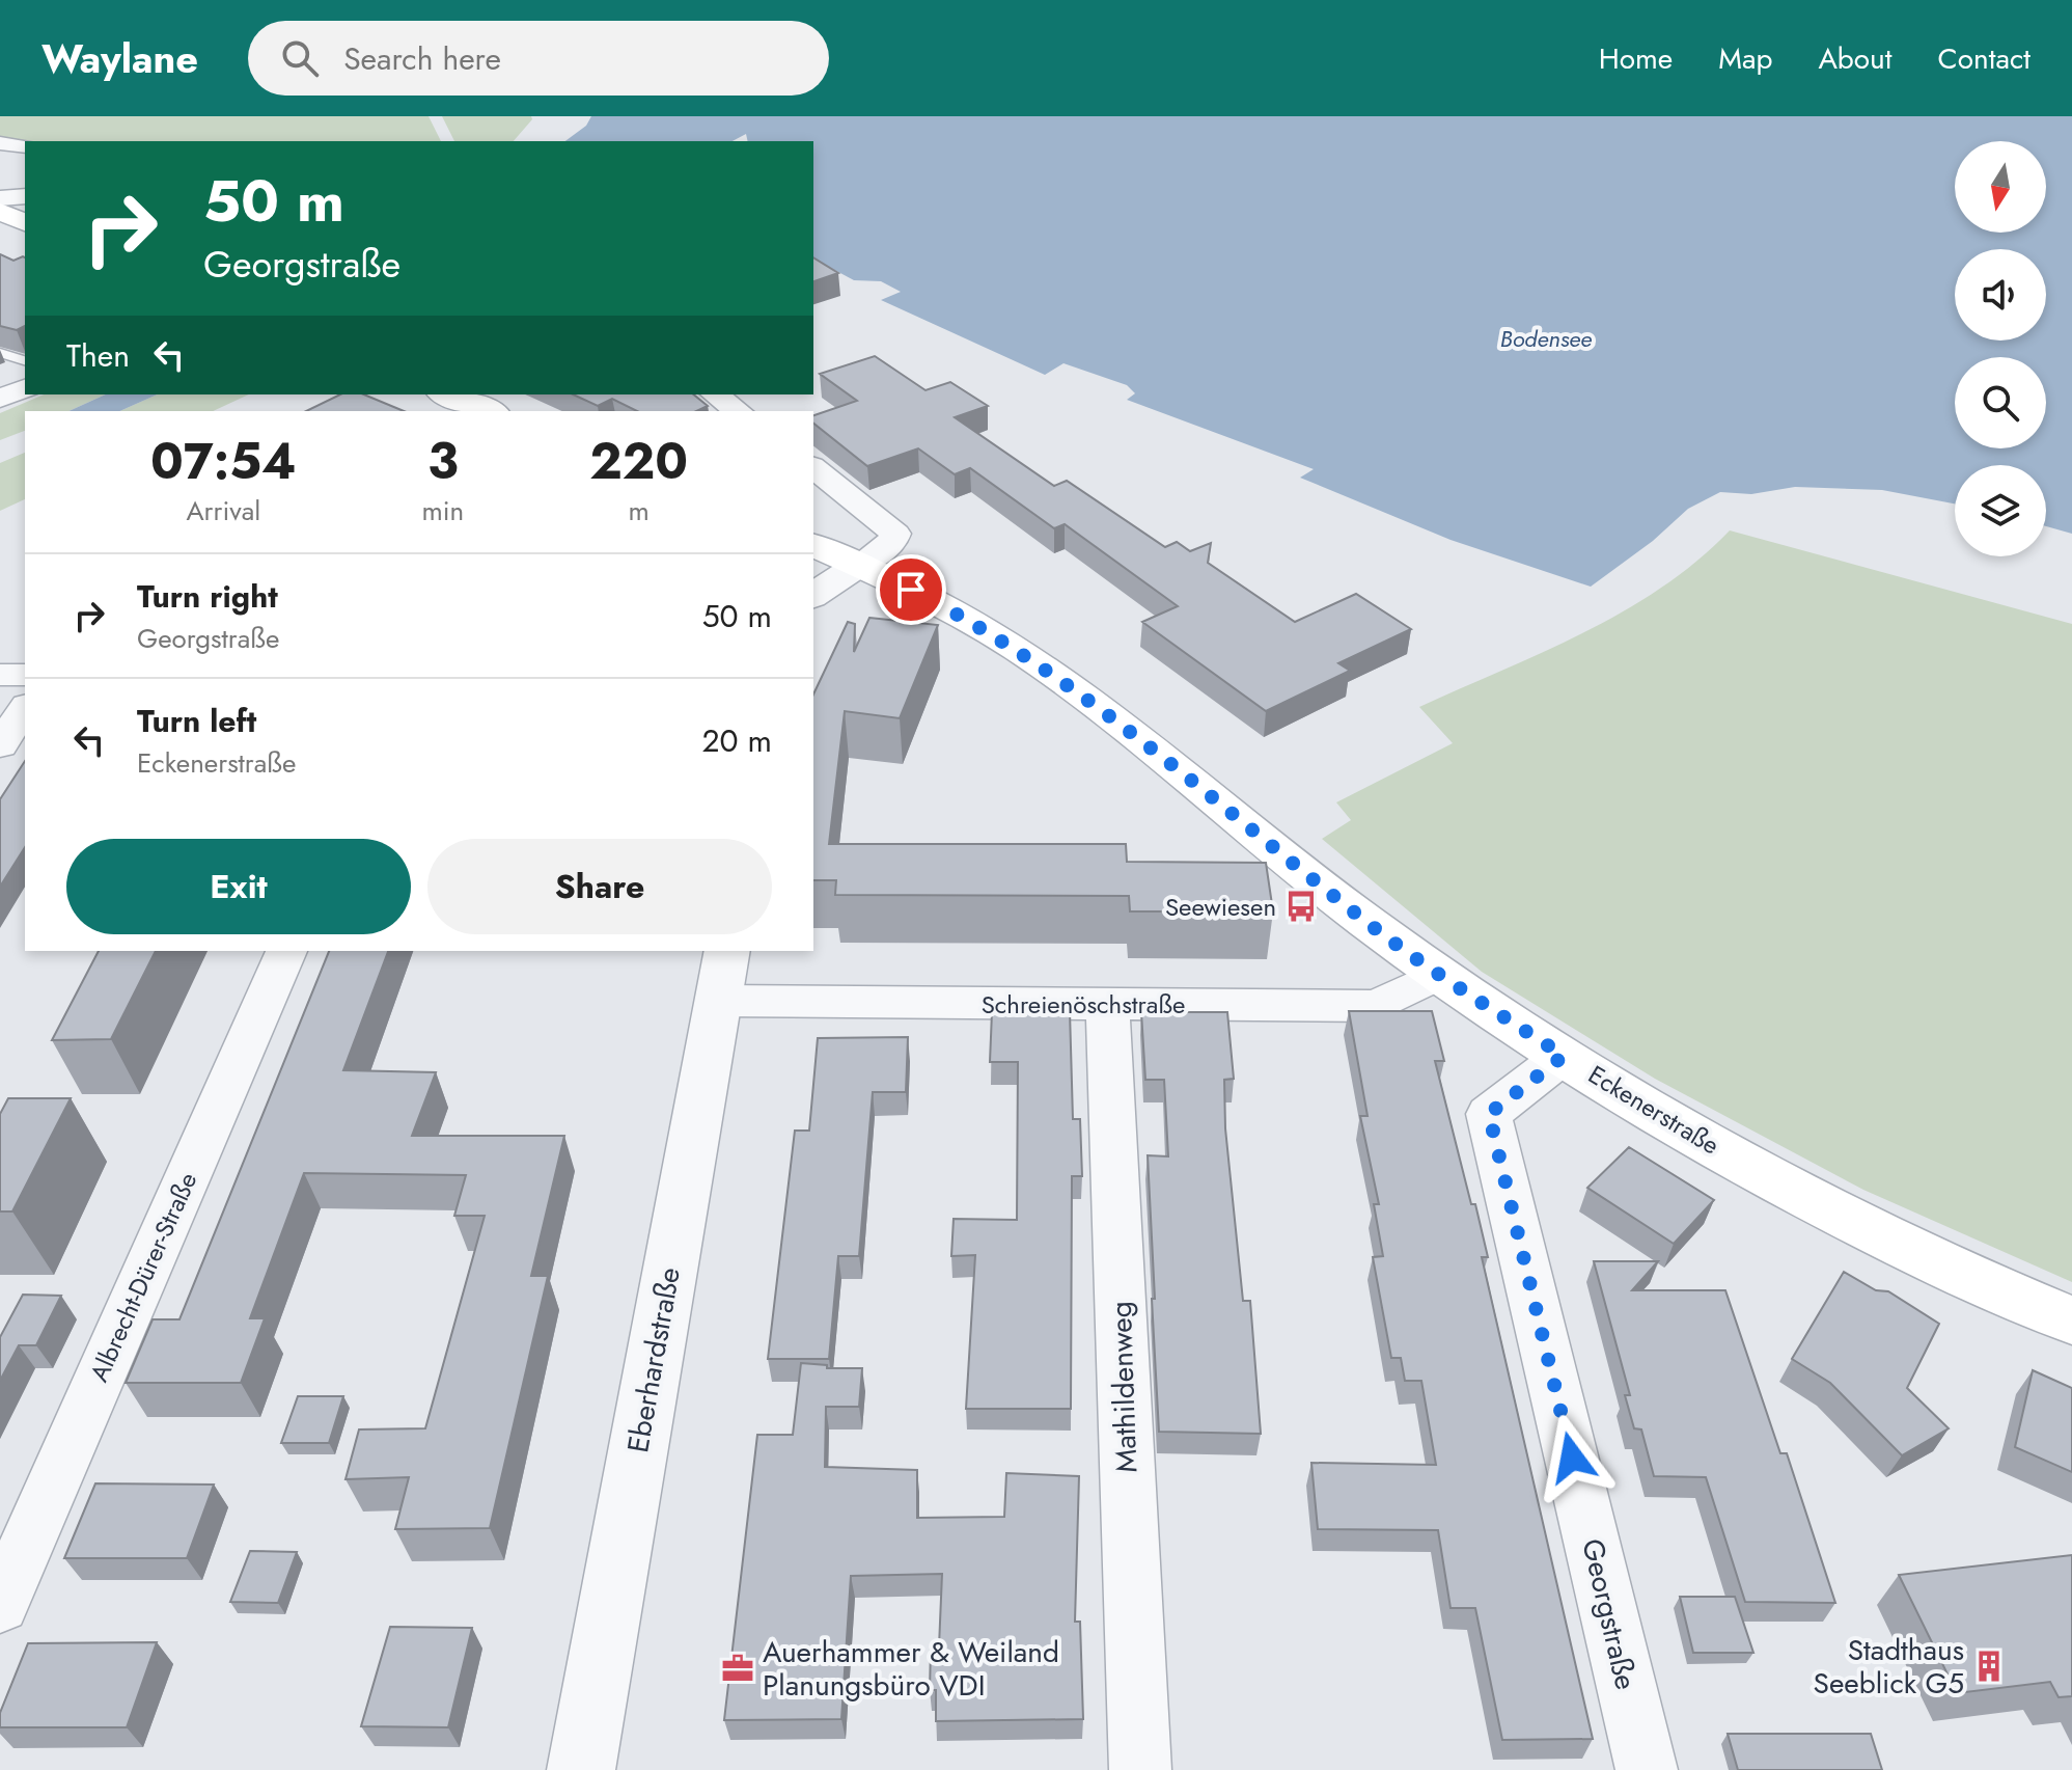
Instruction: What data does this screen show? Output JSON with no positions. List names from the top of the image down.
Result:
{
  "streets": {
    "main road": ["Eckenerstraße"],
    "street": [
      "Schreienöschstraße",
      "Albrecht-Dürer-Straße",
      "Eberhardstraße",
      "Mathildenweg",
      "Georgstraße"
    ]
  },
  "crossings": [
    ["Schreienöschstraße", "Eckenerstraße"],
    ["Schreienöschstraße", "Eberhardstraße"],
    ["Schreienöschstraße", "Mathildenweg"],
    ["Eckenerstraße", "Georgstraße"]
  ],
  "water": ["Bodensee"],
  "places": {
    "bus stop": ["Seewiesen"],
    "building": ["Stadthaus Seeblick G5"],
    "office": ["Auerhammer & Weiland Planungsbüro VDI"]
  },
  "north": "bottom",
  "page": {
    "header": "Waylane",
    "search": "Search here",
    "nav": [
      "Home",
      "Map",
      "About",
      "Contact"
    ],
    "turn": ["50 m", "Georgstraße"],
    "then": "Then",
    "eta": [
      "07:54",
      "Arrival",
      "3",
      "min",
      "220",
      "m"
    ],
    "list": [
      {
        "name": "Turn right",
        "note": "Georgstraße",
        "value": "50 m"
      },
      {
        "name": "Turn left",
        "note": "Eckenerstraße",
        "value": "20 m"
      }
    ],
    "buttons": ["Exit", "Share"]
  }
}
